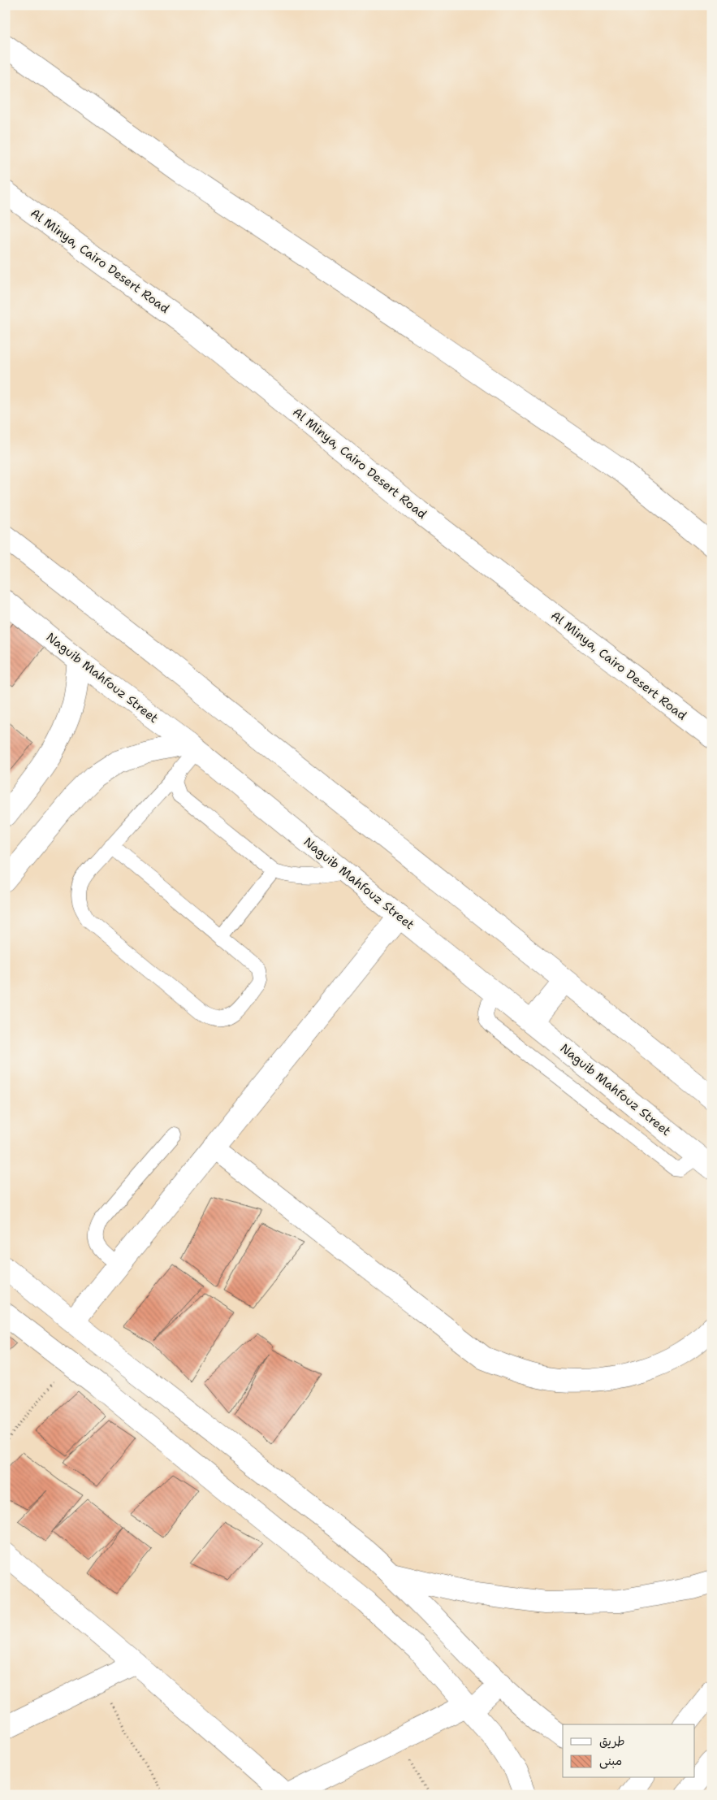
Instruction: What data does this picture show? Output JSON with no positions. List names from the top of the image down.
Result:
{
  "streets": {
    "main road": ["Al Minya, Cairo Desert Road", "Naguib Mahfouz Street"]
  },
  "legend": ["طريق", "مبنى"]
}
